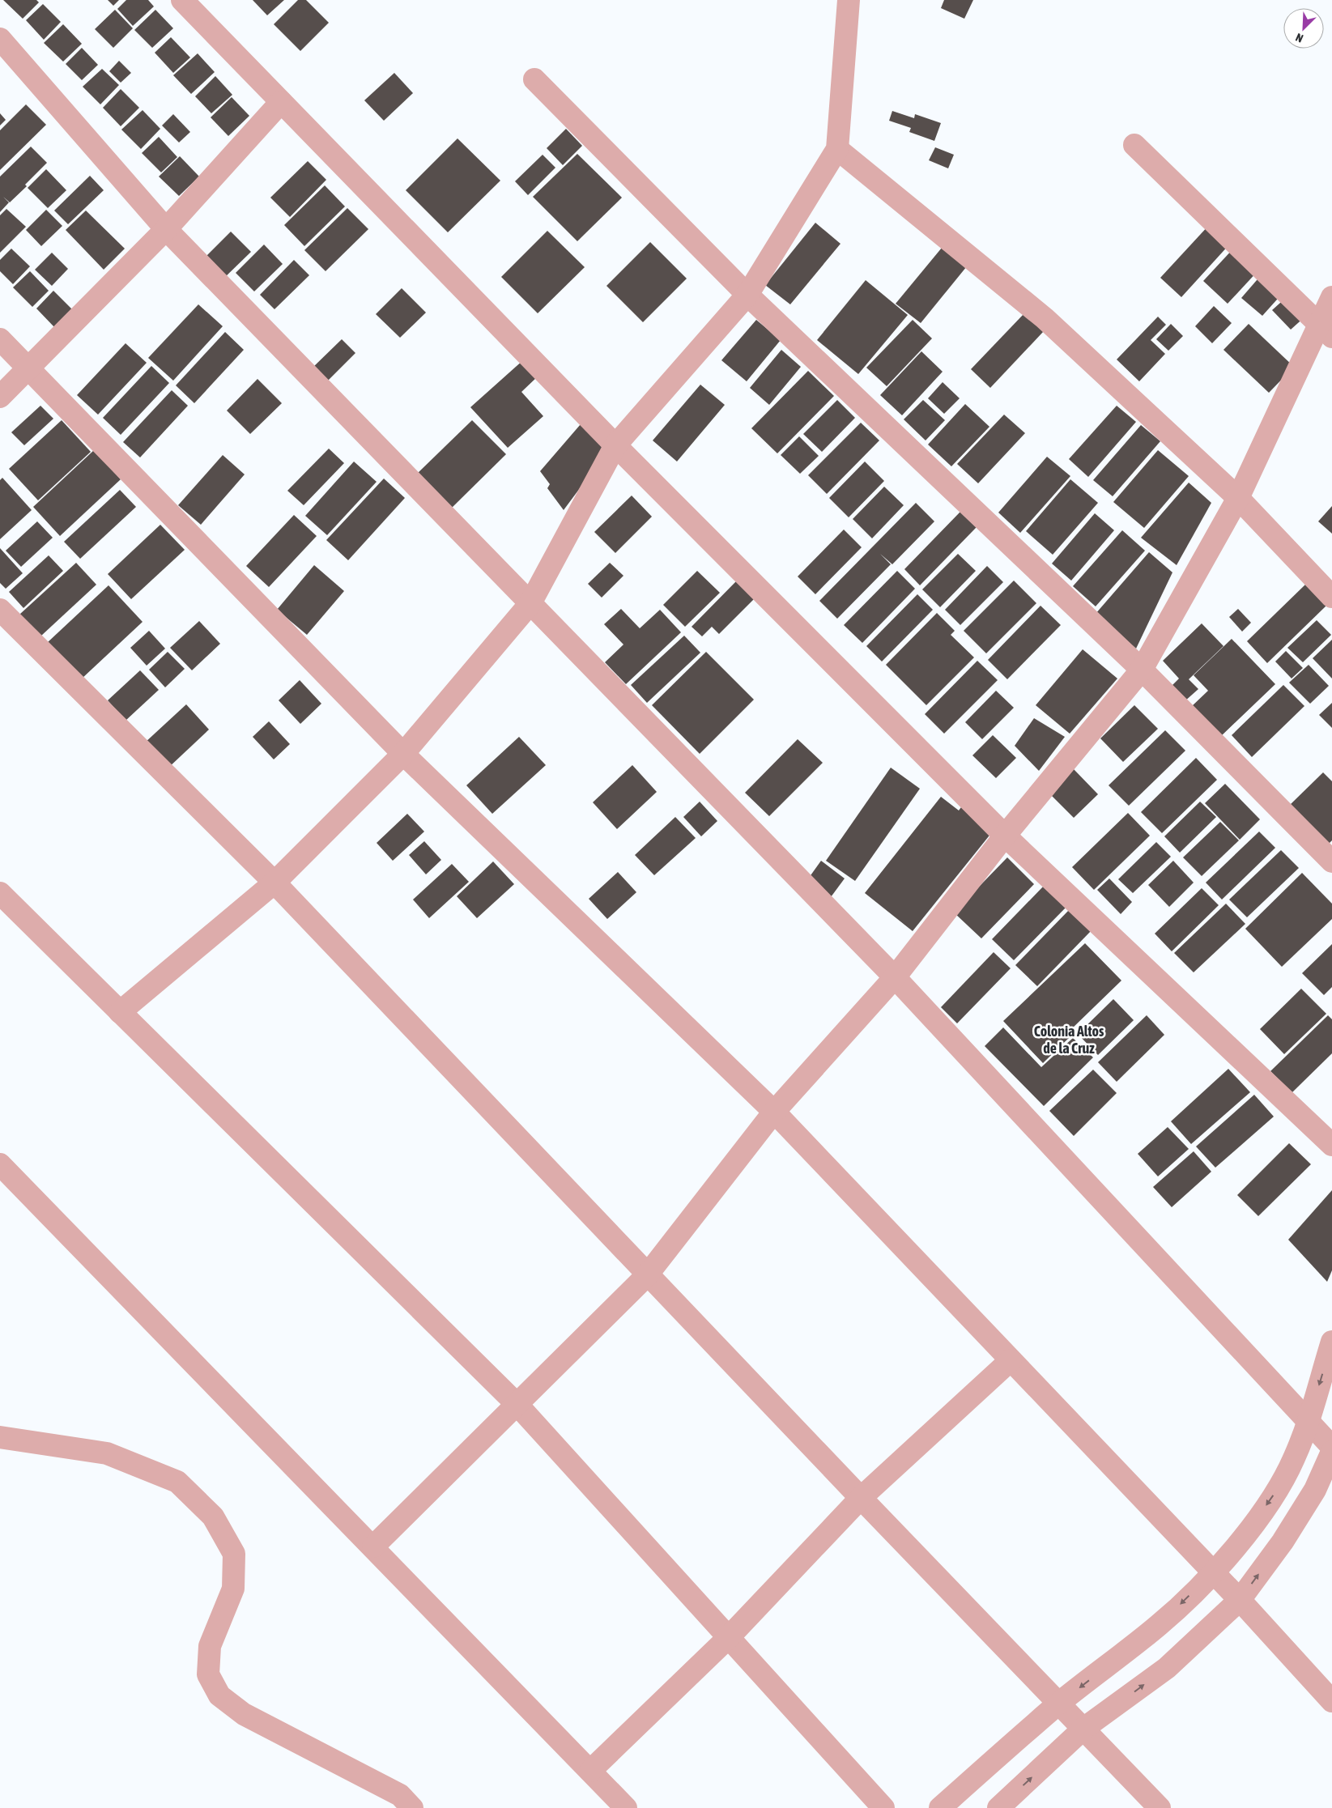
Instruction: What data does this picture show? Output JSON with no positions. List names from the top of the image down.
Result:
{
  "districts": ["Colonia Altos de la Cruz"],
  "north": "bottom left"
}
